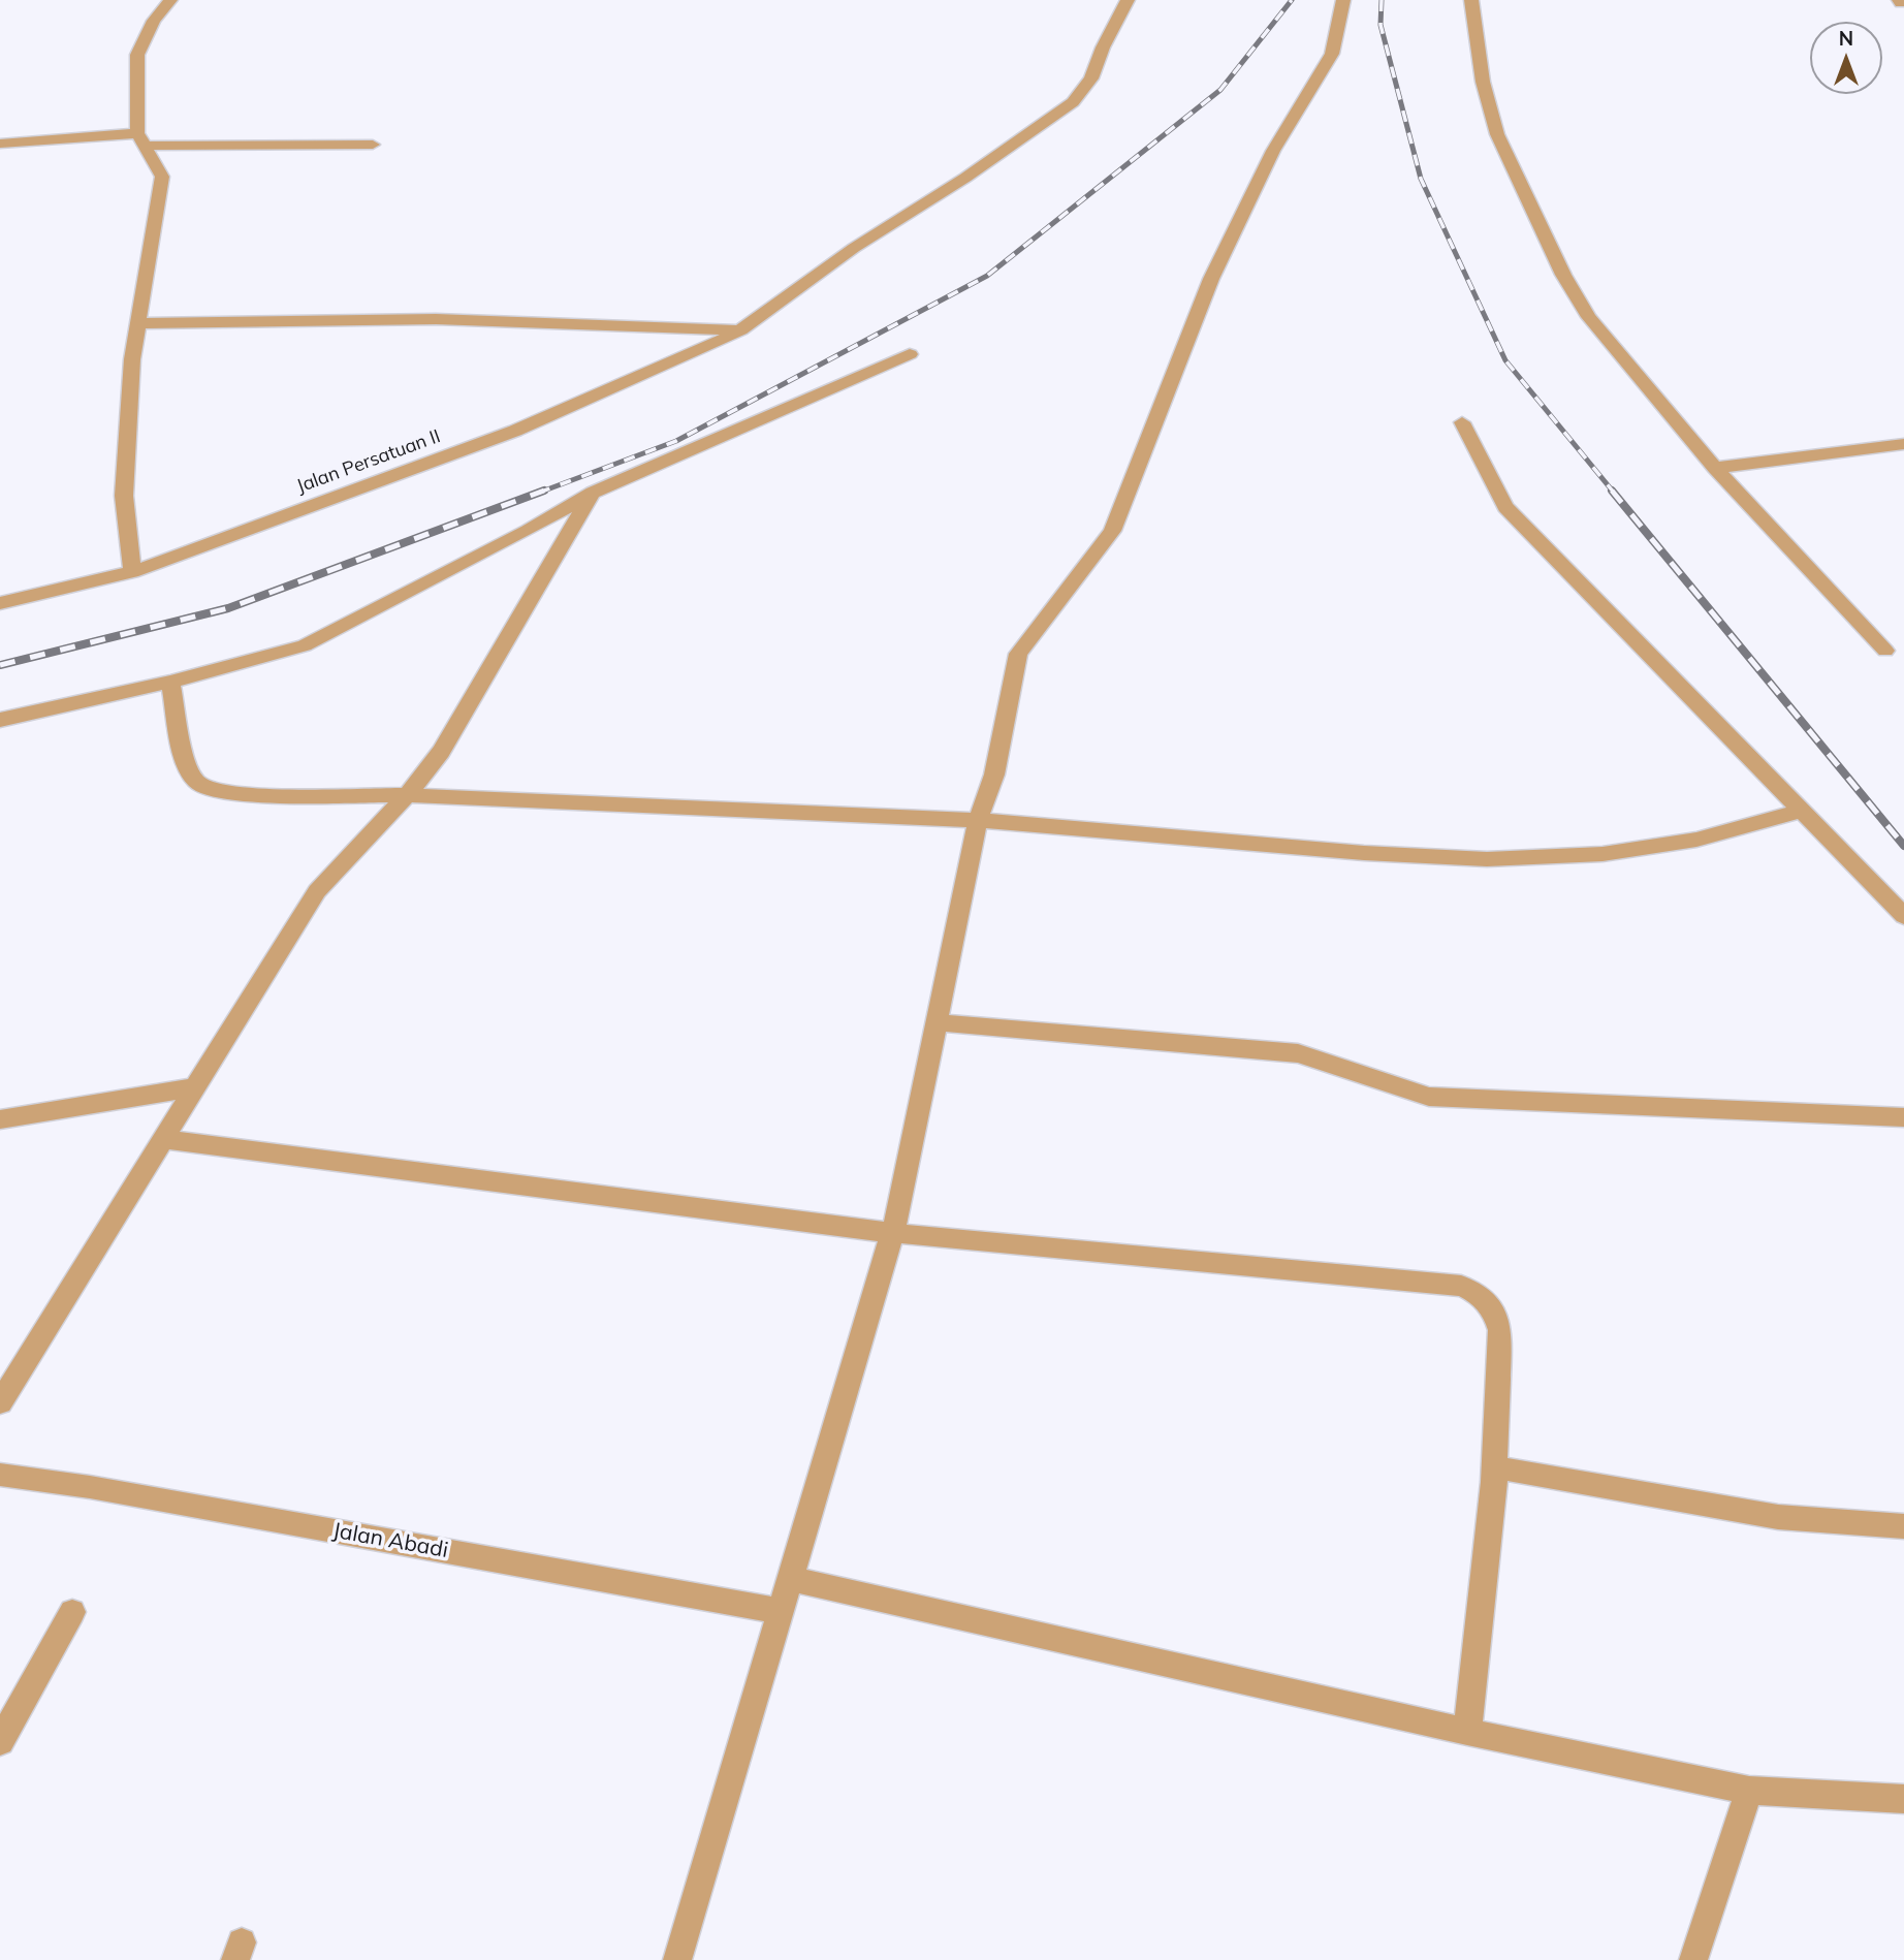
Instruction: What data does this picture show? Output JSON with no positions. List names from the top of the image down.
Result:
{
  "streets": {
    "street": ["Jalan Persatuan II", "Jalan Abadi"]
  },
  "north": "top"
}
